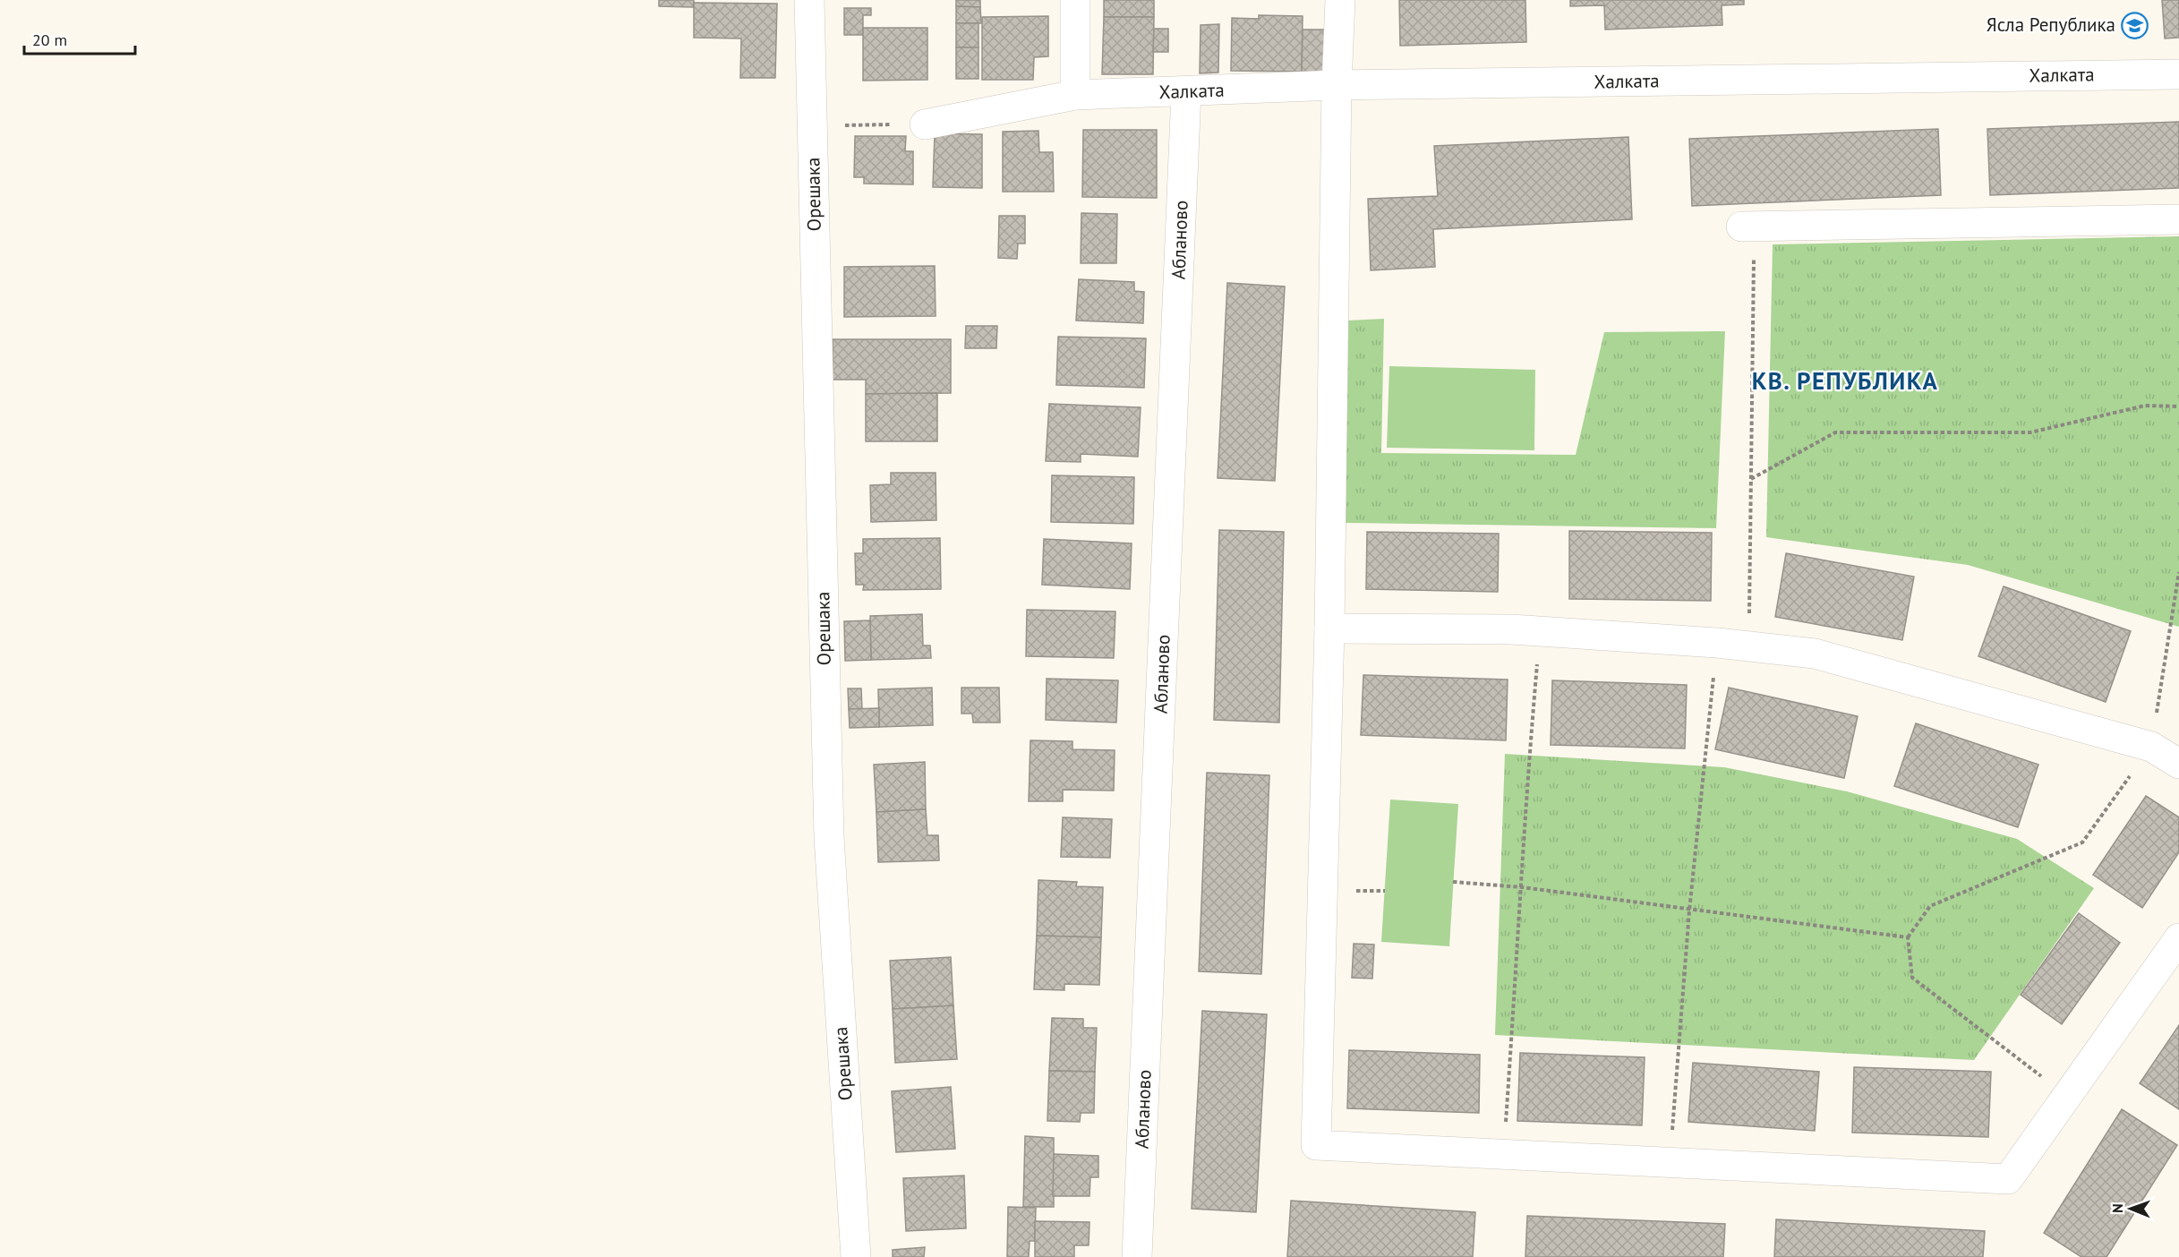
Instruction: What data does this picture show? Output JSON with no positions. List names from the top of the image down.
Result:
{
  "streets": {
    "street": ["Халката", "Орешака", "Абланово"]
  },
  "crossings": [
    ["Халката", "Абланово"]
  ],
  "districts": ["КВ. РЕПУБЛИКА"],
  "places": {
    "school or university": ["Ясла Република"]
  },
  "scale_bar": "20 m",
  "north": "left"
}
